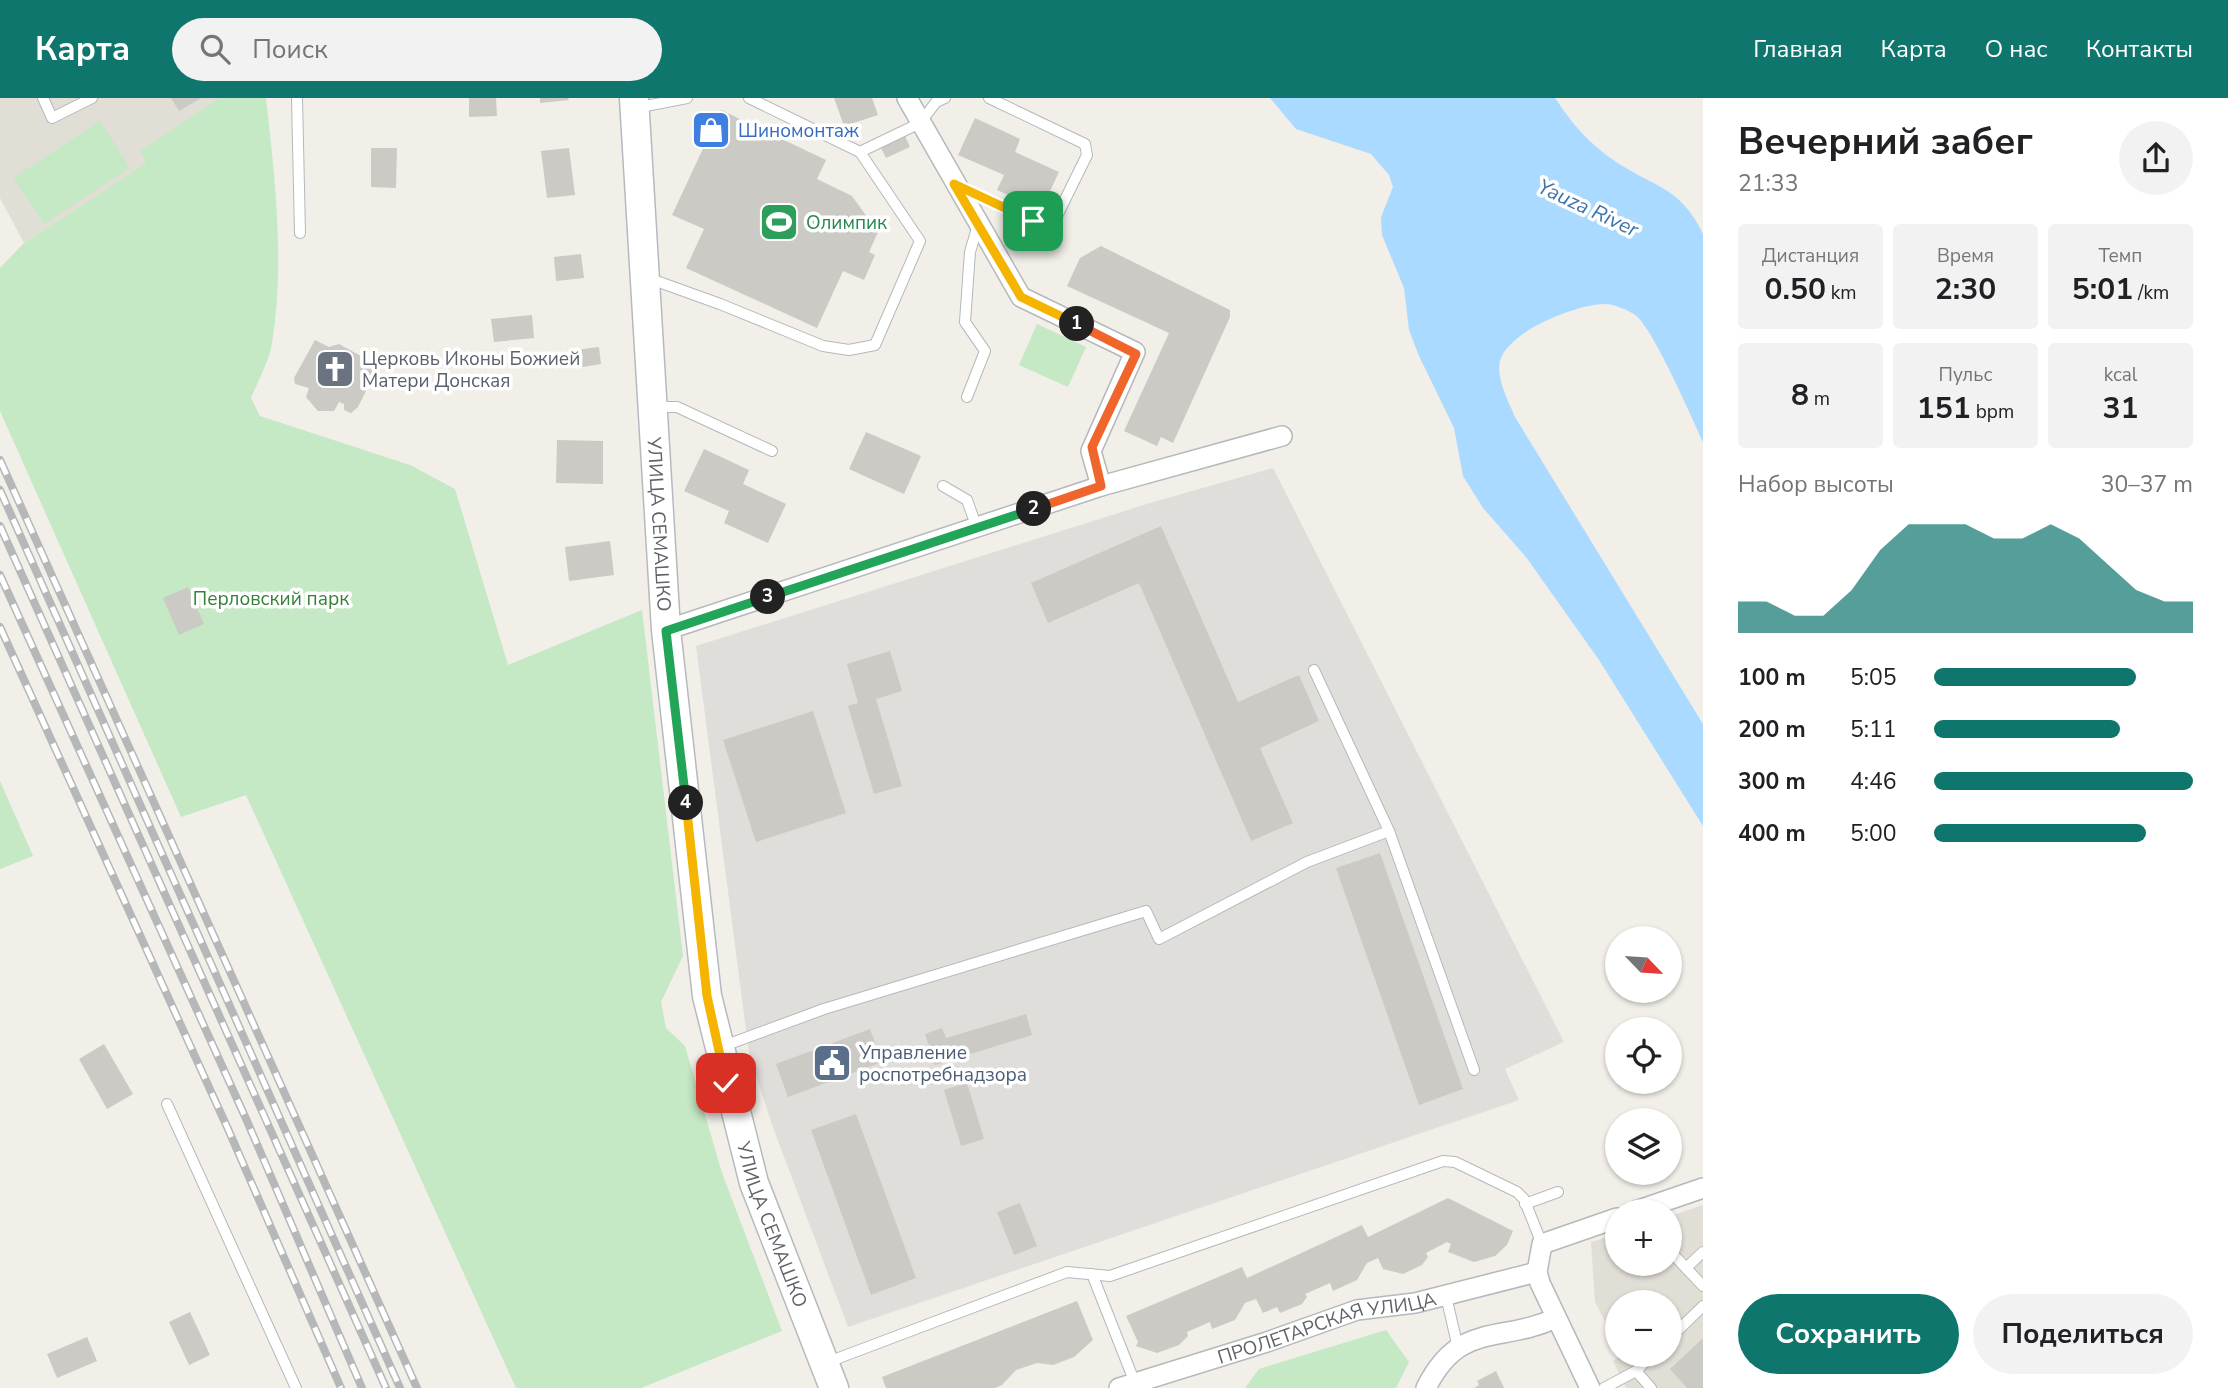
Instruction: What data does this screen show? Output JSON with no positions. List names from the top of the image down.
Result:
{
  "streets": {
    "main road": ["УЛИЦА СЕМАШКО"],
    "street": ["ПРОЛЕТАРСКАЯ УЛИЦА"]
  },
  "water": ["Yauza River"],
  "parks": ["Перловский парк"],
  "places": {
    "shop": ["Шиномонтаж"],
    "sports": ["Олимпик"],
    "church": ["Церковь Иконы Божией Матери Донская"],
    "public building": ["Управление роспотребнадзора"]
  },
  "north": "bottom right",
  "page": {
    "header": "Карта",
    "search": "Поиск",
    "nav": [
      "Главная",
      "Карта",
      "О нас",
      "Контакты"
    ],
    "heading": ["Вечерний забег", "21:33"],
    "stats": [
      ["Дистанция", "0.50 km"],
      ["Время", "2:30"],
      ["Темп", "5:01 /km"],
      ["8 m"],
      ["Пульс", "151 bpm"],
      ["kcal", "31"]
    ],
    "pins": [
      "1",
      "2",
      "3",
      "4"
    ],
    "chart": ["Набор высоты", "30–37 m"],
    "list": [
      {
        "name": "100 m",
        "note": "5:05"
      },
      {
        "name": "200 m",
        "note": "5:11"
      },
      {
        "name": "300 m",
        "note": "4:46"
      },
      {
        "name": "400 m",
        "note": "5:00"
      }
    ],
    "map_buttons": ["+", "−"],
    "buttons": ["Сохранить", "Поделиться"]
  }
}
